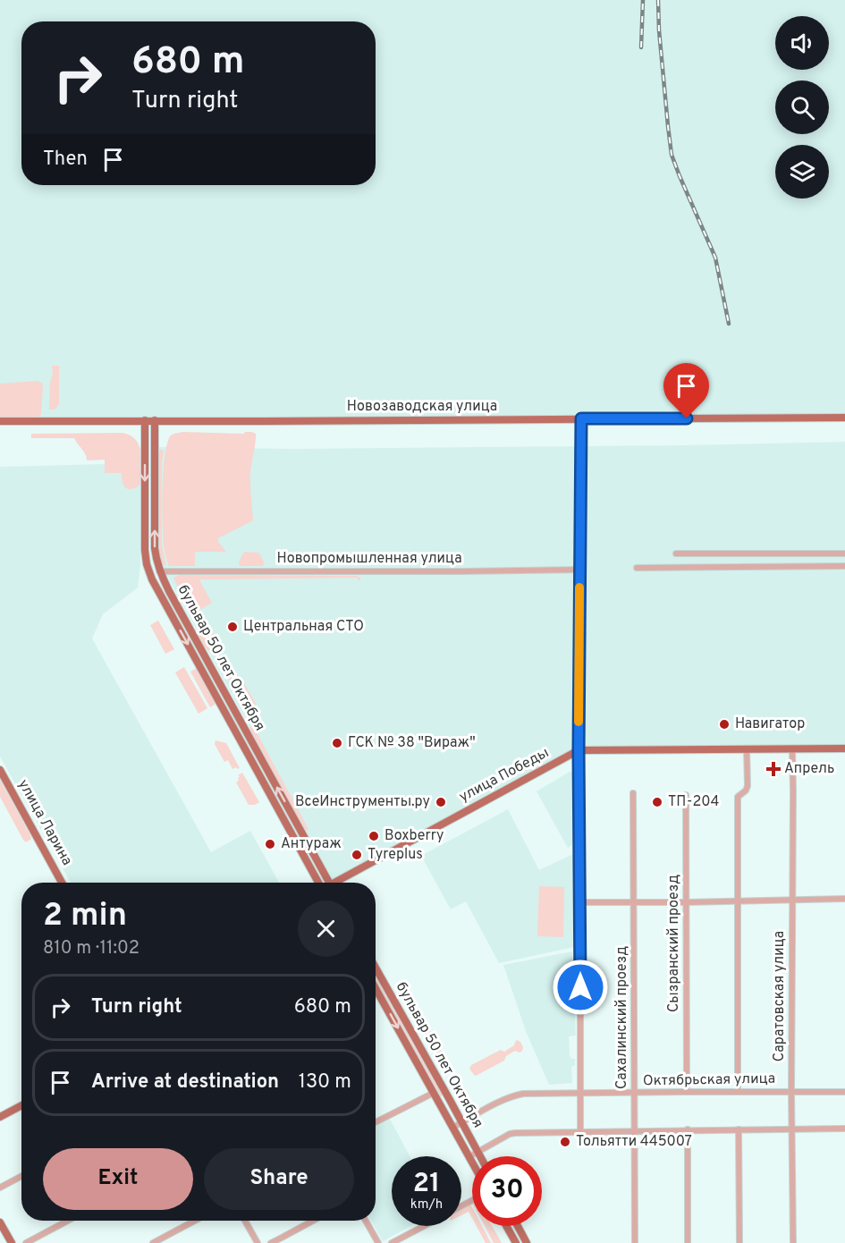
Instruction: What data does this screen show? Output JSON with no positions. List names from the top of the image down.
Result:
{
  "streets": {
    "main road": [
      "Новозаводская улица",
      "бульвар 50 лет Октября",
      "улица Победы",
      "улица Ларина"
    ],
    "street": [
      "Новопромышленная улица",
      "Сызранский проезд",
      "Саратовская улица",
      "Сахалинский проезд",
      "Октябрьская улица"
    ]
  },
  "crossings": [
    ["Новозаводская улица", "бульвар 50 лет Октября"],
    ["Новопромышленная улица", "бульвар 50 лет Октября"],
    ["бульвар 50 лет Октября", "Октябрьская улица"],
    ["улица Победы", "Саратовская улица"],
    ["Сызранский проезд", "Октябрьская улица"],
    ["Саратовская улица", "Октябрьская улица"],
    ["Сахалинский проезд", "Октябрьская улица"]
  ],
  "places": {
    "other": [
      "Центральная СТО",
      "Навигатор",
      "ГСК № 38 \"Вираж\"",
      "ВсеИнструменты.ру",
      "ТП-204",
      "Boxberry",
      "Антураж",
      "Tyreplus",
      "Тольятти 445007"
    ],
    "health": ["Апрель"]
  },
  "page": {
    "turn": ["680 m", "Turn right"],
    "then": "Then",
    "heading": ["2 min", "810 m · 11:02"],
    "list": [
      {
        "name": "Turn right",
        "value": "680 m"
      },
      {
        "name": "Arrive at destination",
        "value": "130 m"
      }
    ],
    "buttons": ["Exit", "Share"],
    "speed": "21 km/h",
    "limit": "30"
  }
}
